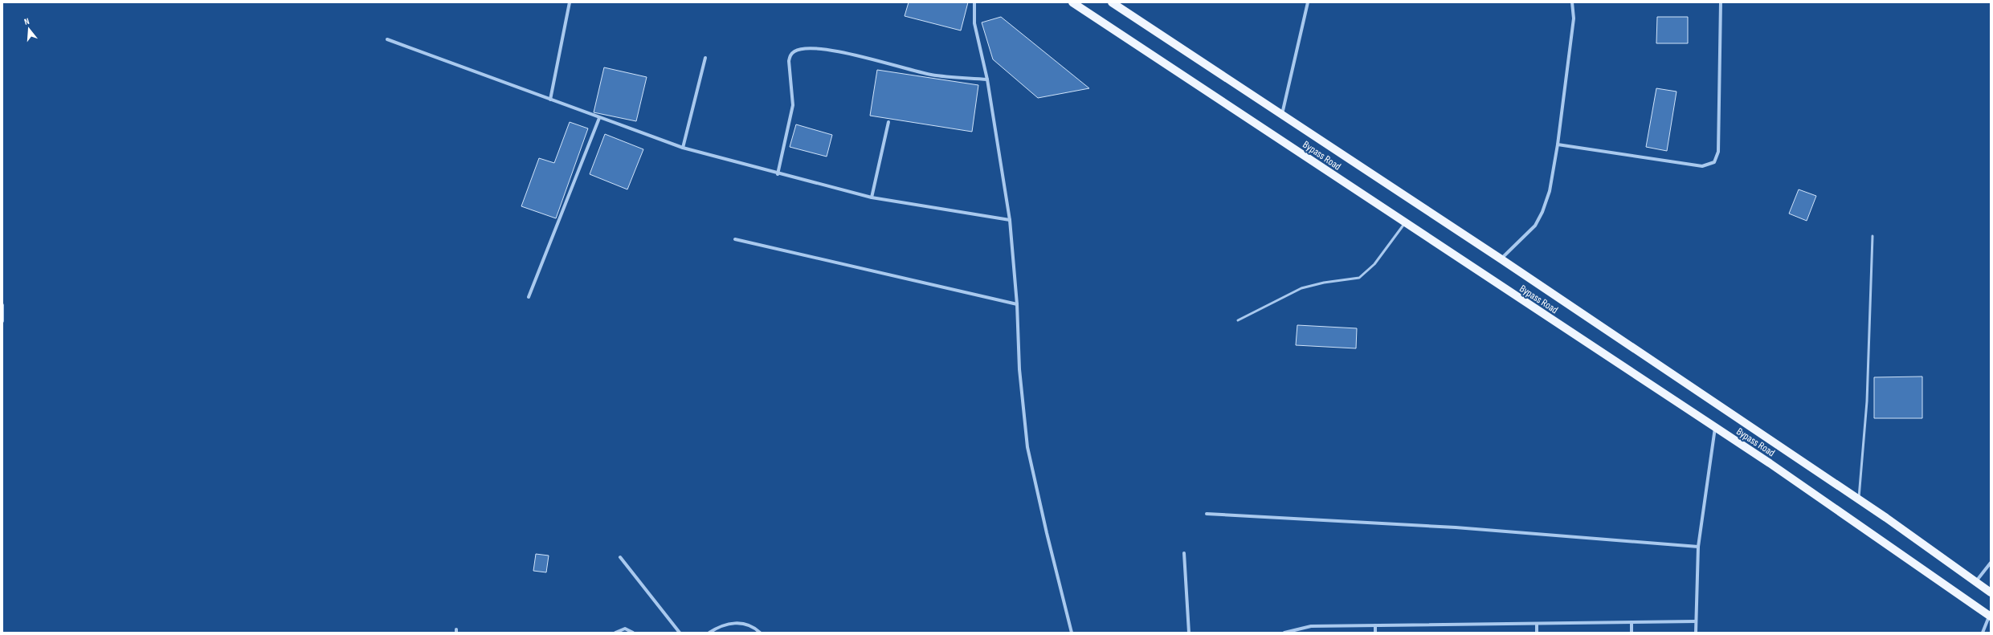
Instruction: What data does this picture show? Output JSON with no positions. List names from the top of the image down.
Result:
{
  "streets": {
    "main road": ["Bypass Road"]
  },
  "north": "top"
}
